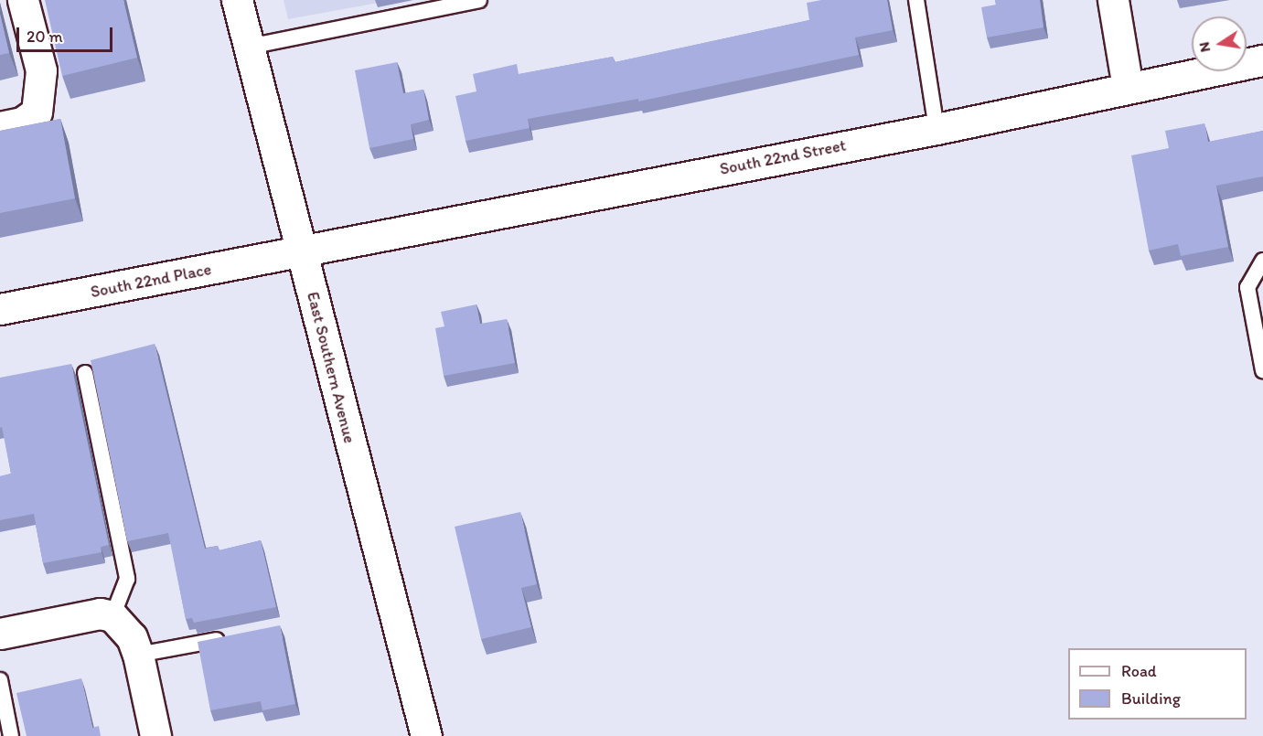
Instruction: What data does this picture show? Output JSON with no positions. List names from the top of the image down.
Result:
{
  "streets": {
    "street": ["South 22nd Street", "South 22nd Place", "East Southern Avenue"]
  },
  "crossings": [
    ["South 22nd Street", "South 22nd Place"],
    ["South 22nd Street", "East Southern Avenue"],
    ["South 22nd Place", "East Southern Avenue"]
  ],
  "legend": ["Road", "Building"],
  "scale_bar": "20 m",
  "north": "left"
}
